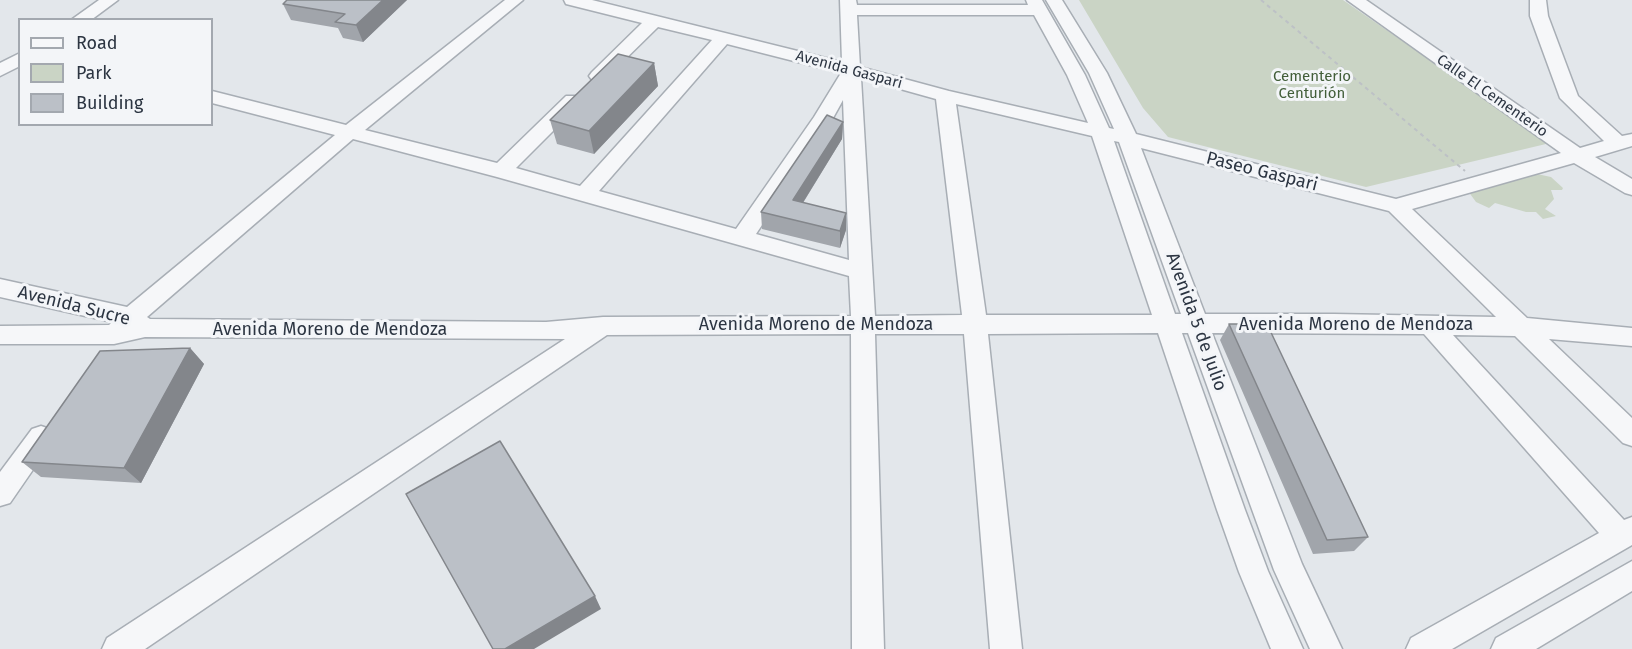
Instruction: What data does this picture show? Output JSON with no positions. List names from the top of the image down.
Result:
{
  "streets": {
    "street": [
      "Avenida Gaspari",
      "Calle El Cementerio",
      "Paseo Gaspari",
      "Avenida Sucre",
      "Avenida 5 de Julio",
      "Avenida Moreno de Mendoza"
    ]
  },
  "crossings": [
    ["Avenida Gaspari", "Paseo Gaspari"],
    ["Avenida Gaspari", "Avenida 5 de Julio"],
    ["Paseo Gaspari", "Avenida 5 de Julio"],
    ["Avenida Sucre", "Avenida Moreno de Mendoza"],
    ["Avenida 5 de Julio", "Avenida Moreno de Mendoza"]
  ],
  "parks": ["Cementerio Centurión"],
  "legend": ["Road", "Park", "Building"]
}
